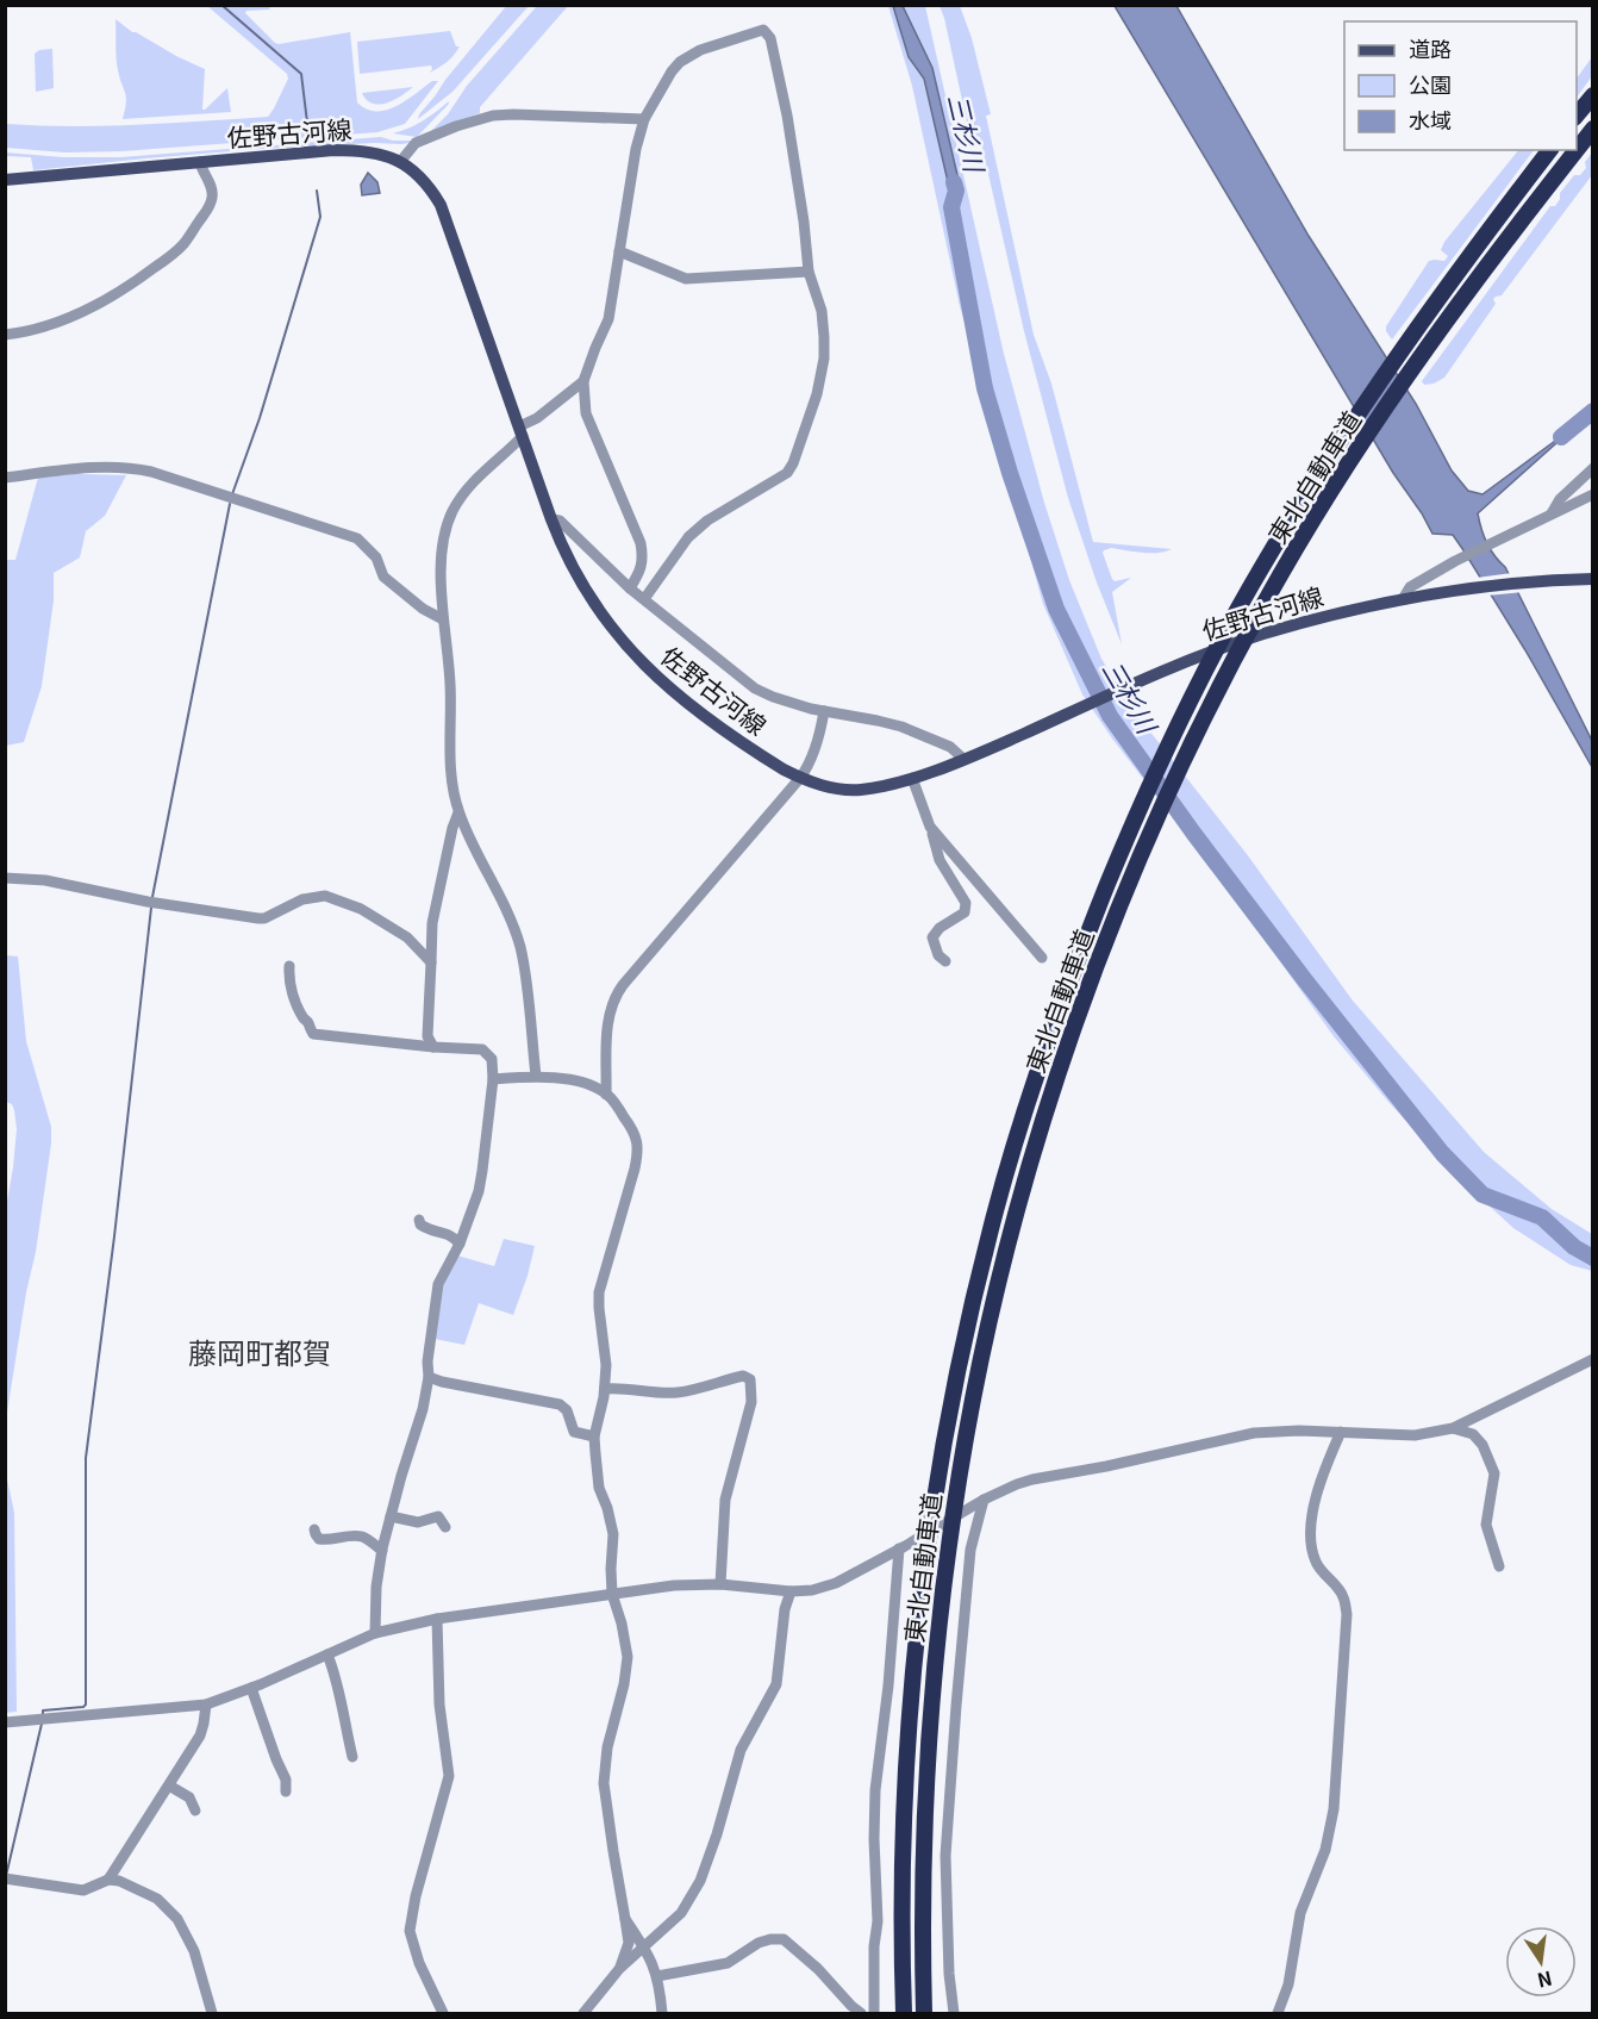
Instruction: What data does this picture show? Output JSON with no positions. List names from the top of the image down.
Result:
{
  "streets": {
    "highway": ["東北自動車道"],
    "main road": ["佐野古河線"]
  },
  "districts": ["藤岡町都賀"],
  "water": ["三杉川"],
  "legend": ["道路", "公園", "水域"],
  "north": "bottom"
}
